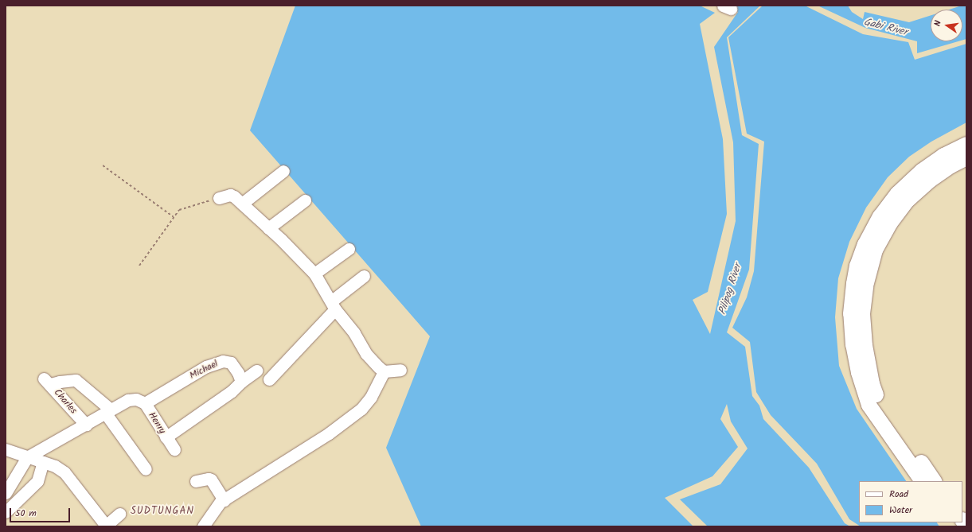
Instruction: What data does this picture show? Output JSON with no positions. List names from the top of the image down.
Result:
{
  "streets": {
    "street": ["Michael", "Charles", "Henry"]
  },
  "crossings": [
    ["Michael", "Henry"]
  ],
  "districts": ["SUDTUNGAN"],
  "water": ["Gabi River", "Pilipog River"],
  "legend": ["Road", "Water"],
  "scale_bar": "50 m",
  "north": "left"
}
